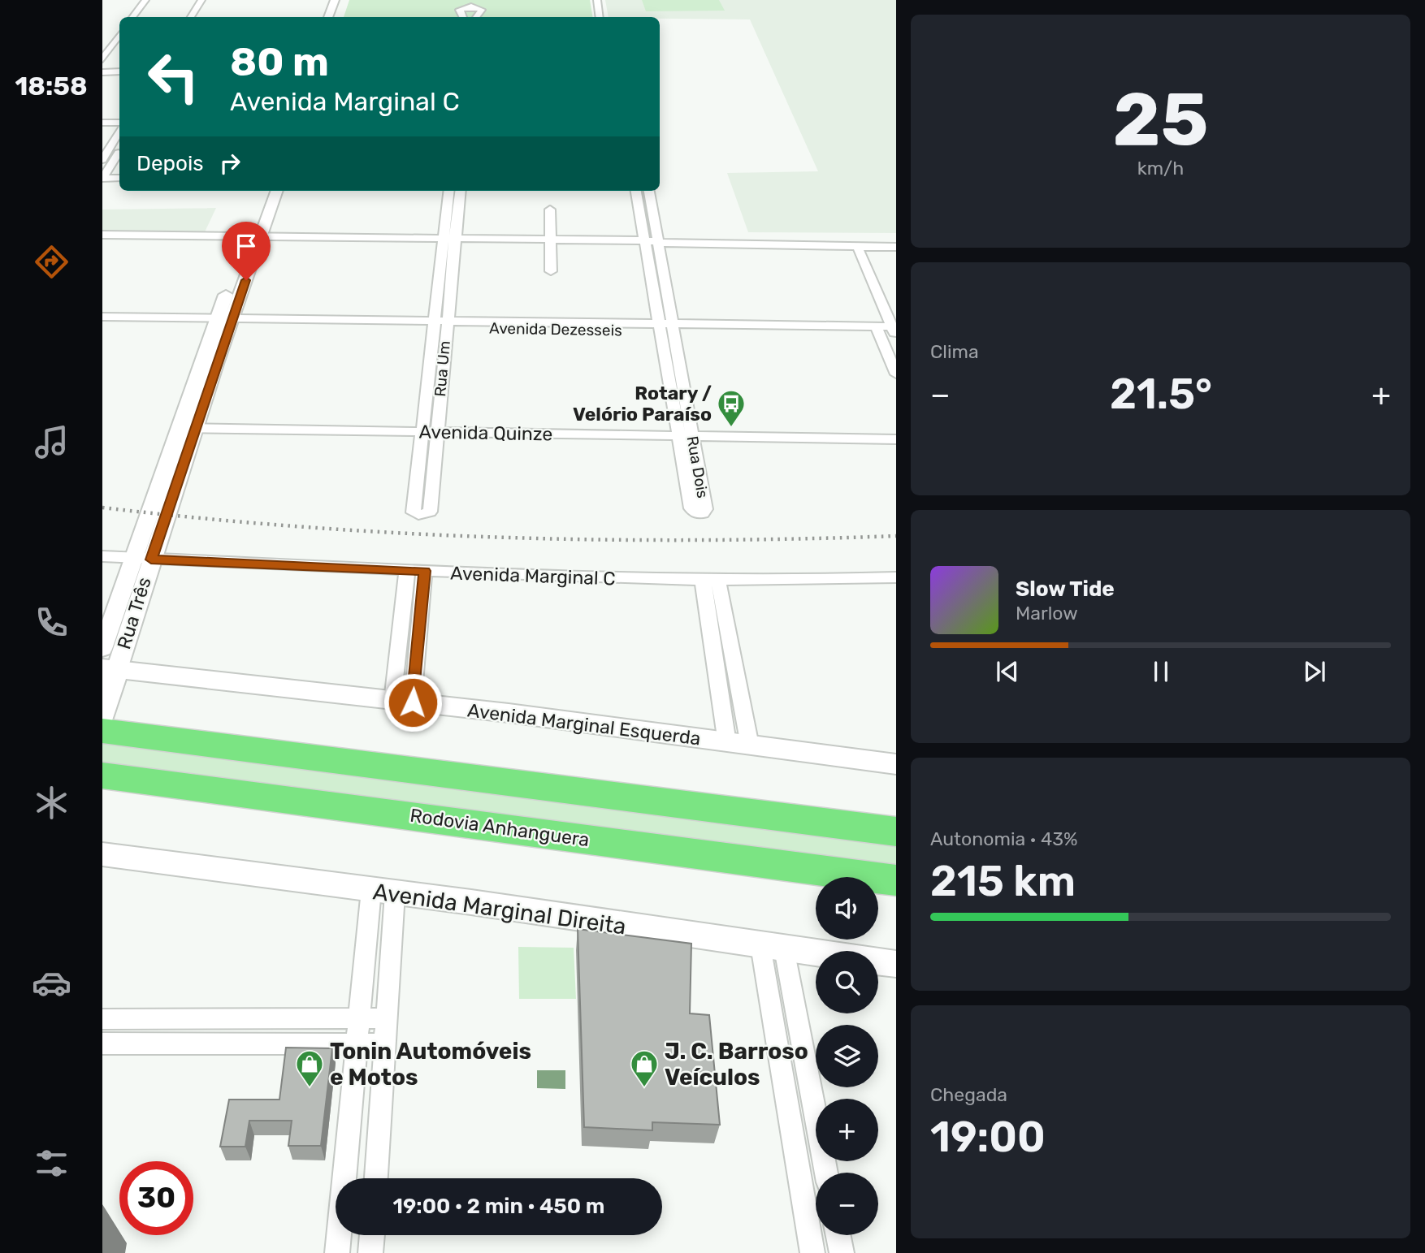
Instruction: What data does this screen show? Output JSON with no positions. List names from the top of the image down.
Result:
{
  "streets": {
    "highway": ["Rodovia Anhanguera"],
    "main road": ["Rua Três", "Avenida Marginal Esquerda", "Avenida Marginal Direita"],
    "street": [
      "Avenida Dezesseis",
      "Rua Um",
      "Avenida Quinze",
      "Rua Dois",
      "Avenida Marginal C"
    ]
  },
  "crossings": [
    ["Avenida Dezesseis", "Rua Um"],
    ["Avenida Dezesseis", "Rua Dois"],
    ["Avenida Dezesseis", "Rua Três"],
    ["Rua Um", "Avenida Quinze"],
    ["Avenida Quinze", "Rua Dois"],
    ["Avenida Quinze", "Rua Três"],
    ["Avenida Marginal C", "Rua Três"],
    ["Rua Três", "Avenida Marginal Esquerda"]
  ],
  "places": {
    "bus stop": ["Rotary / Velório Paraíso"],
    "shop": ["Tonin Automóveis e Motos", "J. C. Barroso Veículos"]
  },
  "page": {
    "tabs": "18:58",
    "tile": [
      ["25", "km/h"],
      "Clima",
      ["Autonomia · 43%", "215 km"],
      ["Chegada", "19:00"]
    ],
    "turn": ["80 m", "Avenida Marginal C"],
    "then": "Depois",
    "heat": ["−", "21.5°", "+"],
    "song": ["Slow Tide", "Marlow"],
    "map_buttons": ["+", "−"],
    "limit": "30",
    "trip": "19:00 · 2 min · 450 m"
  }
}
